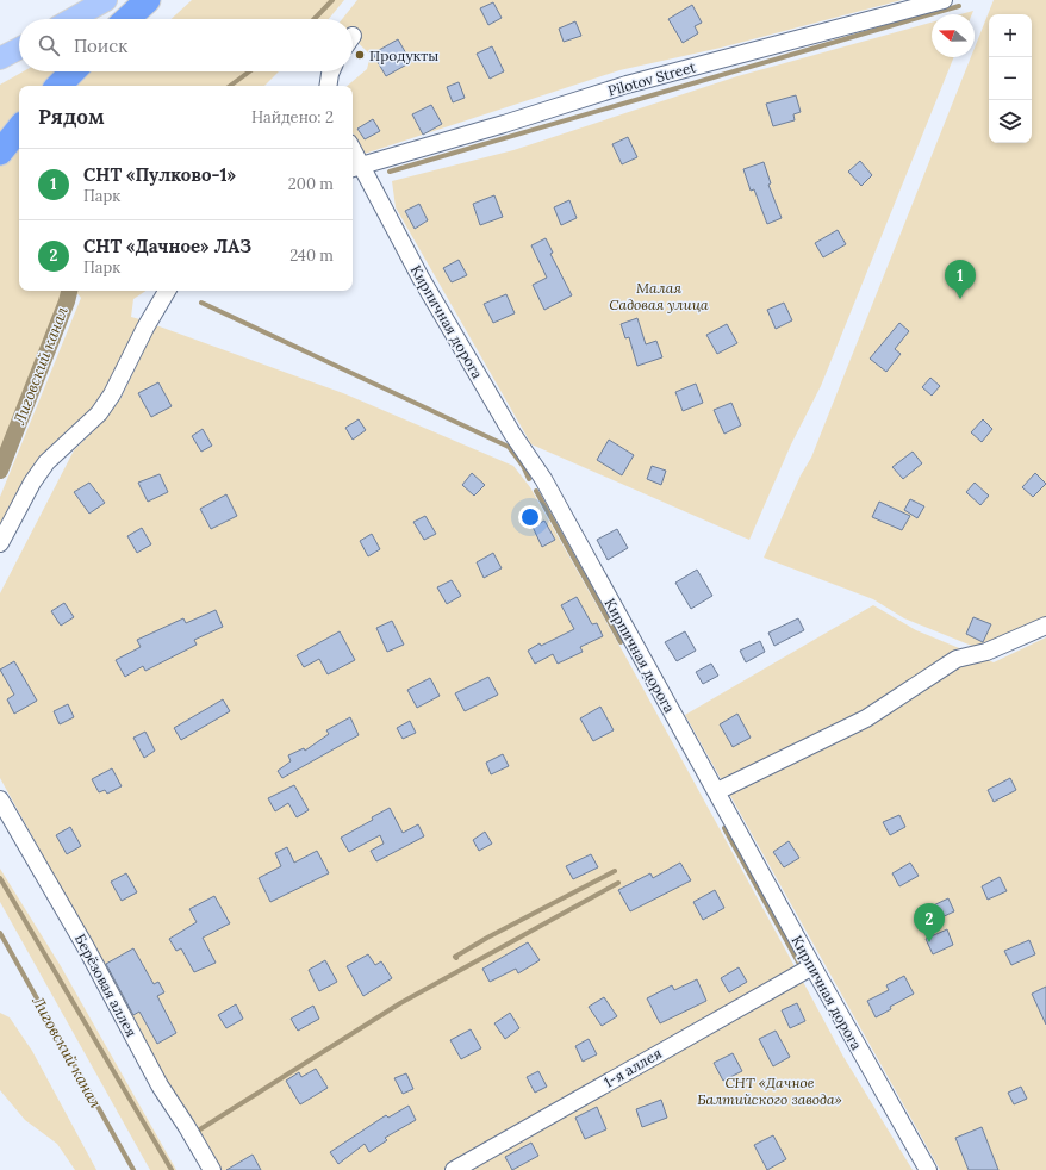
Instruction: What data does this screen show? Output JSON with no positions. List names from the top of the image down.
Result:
{
  "streets": {
    "street": [
      "Pilotov Street",
      "Кирпичная дорога",
      "Берёзовая аллея",
      "1-я аллея"
    ]
  },
  "crossings": [
    ["Pilotov Street", "Кирпичная дорога"],
    ["Кирпичная дорога", "1-я аллея"]
  ],
  "water": ["Лиговский канал"],
  "parks": ["Малая Садовая улица", "СНТ «Дачное Балтийского завода»"],
  "places": ["Продукты"],
  "north": "left",
  "page": {
    "map_buttons": ["+", "−"],
    "search": "Поиск",
    "heading": ["Рядом", "Найдено: 2"],
    "list": [
      {
        "mark": "1",
        "name": "СНТ «Пулково-1»",
        "note": "Парк",
        "value": "200 m"
      },
      {
        "mark": "2",
        "name": "СНТ «Дачное» ЛАЗ",
        "note": "Парк",
        "value": "240 m"
      }
    ],
    "pins": ["1", "2"]
  }
}
